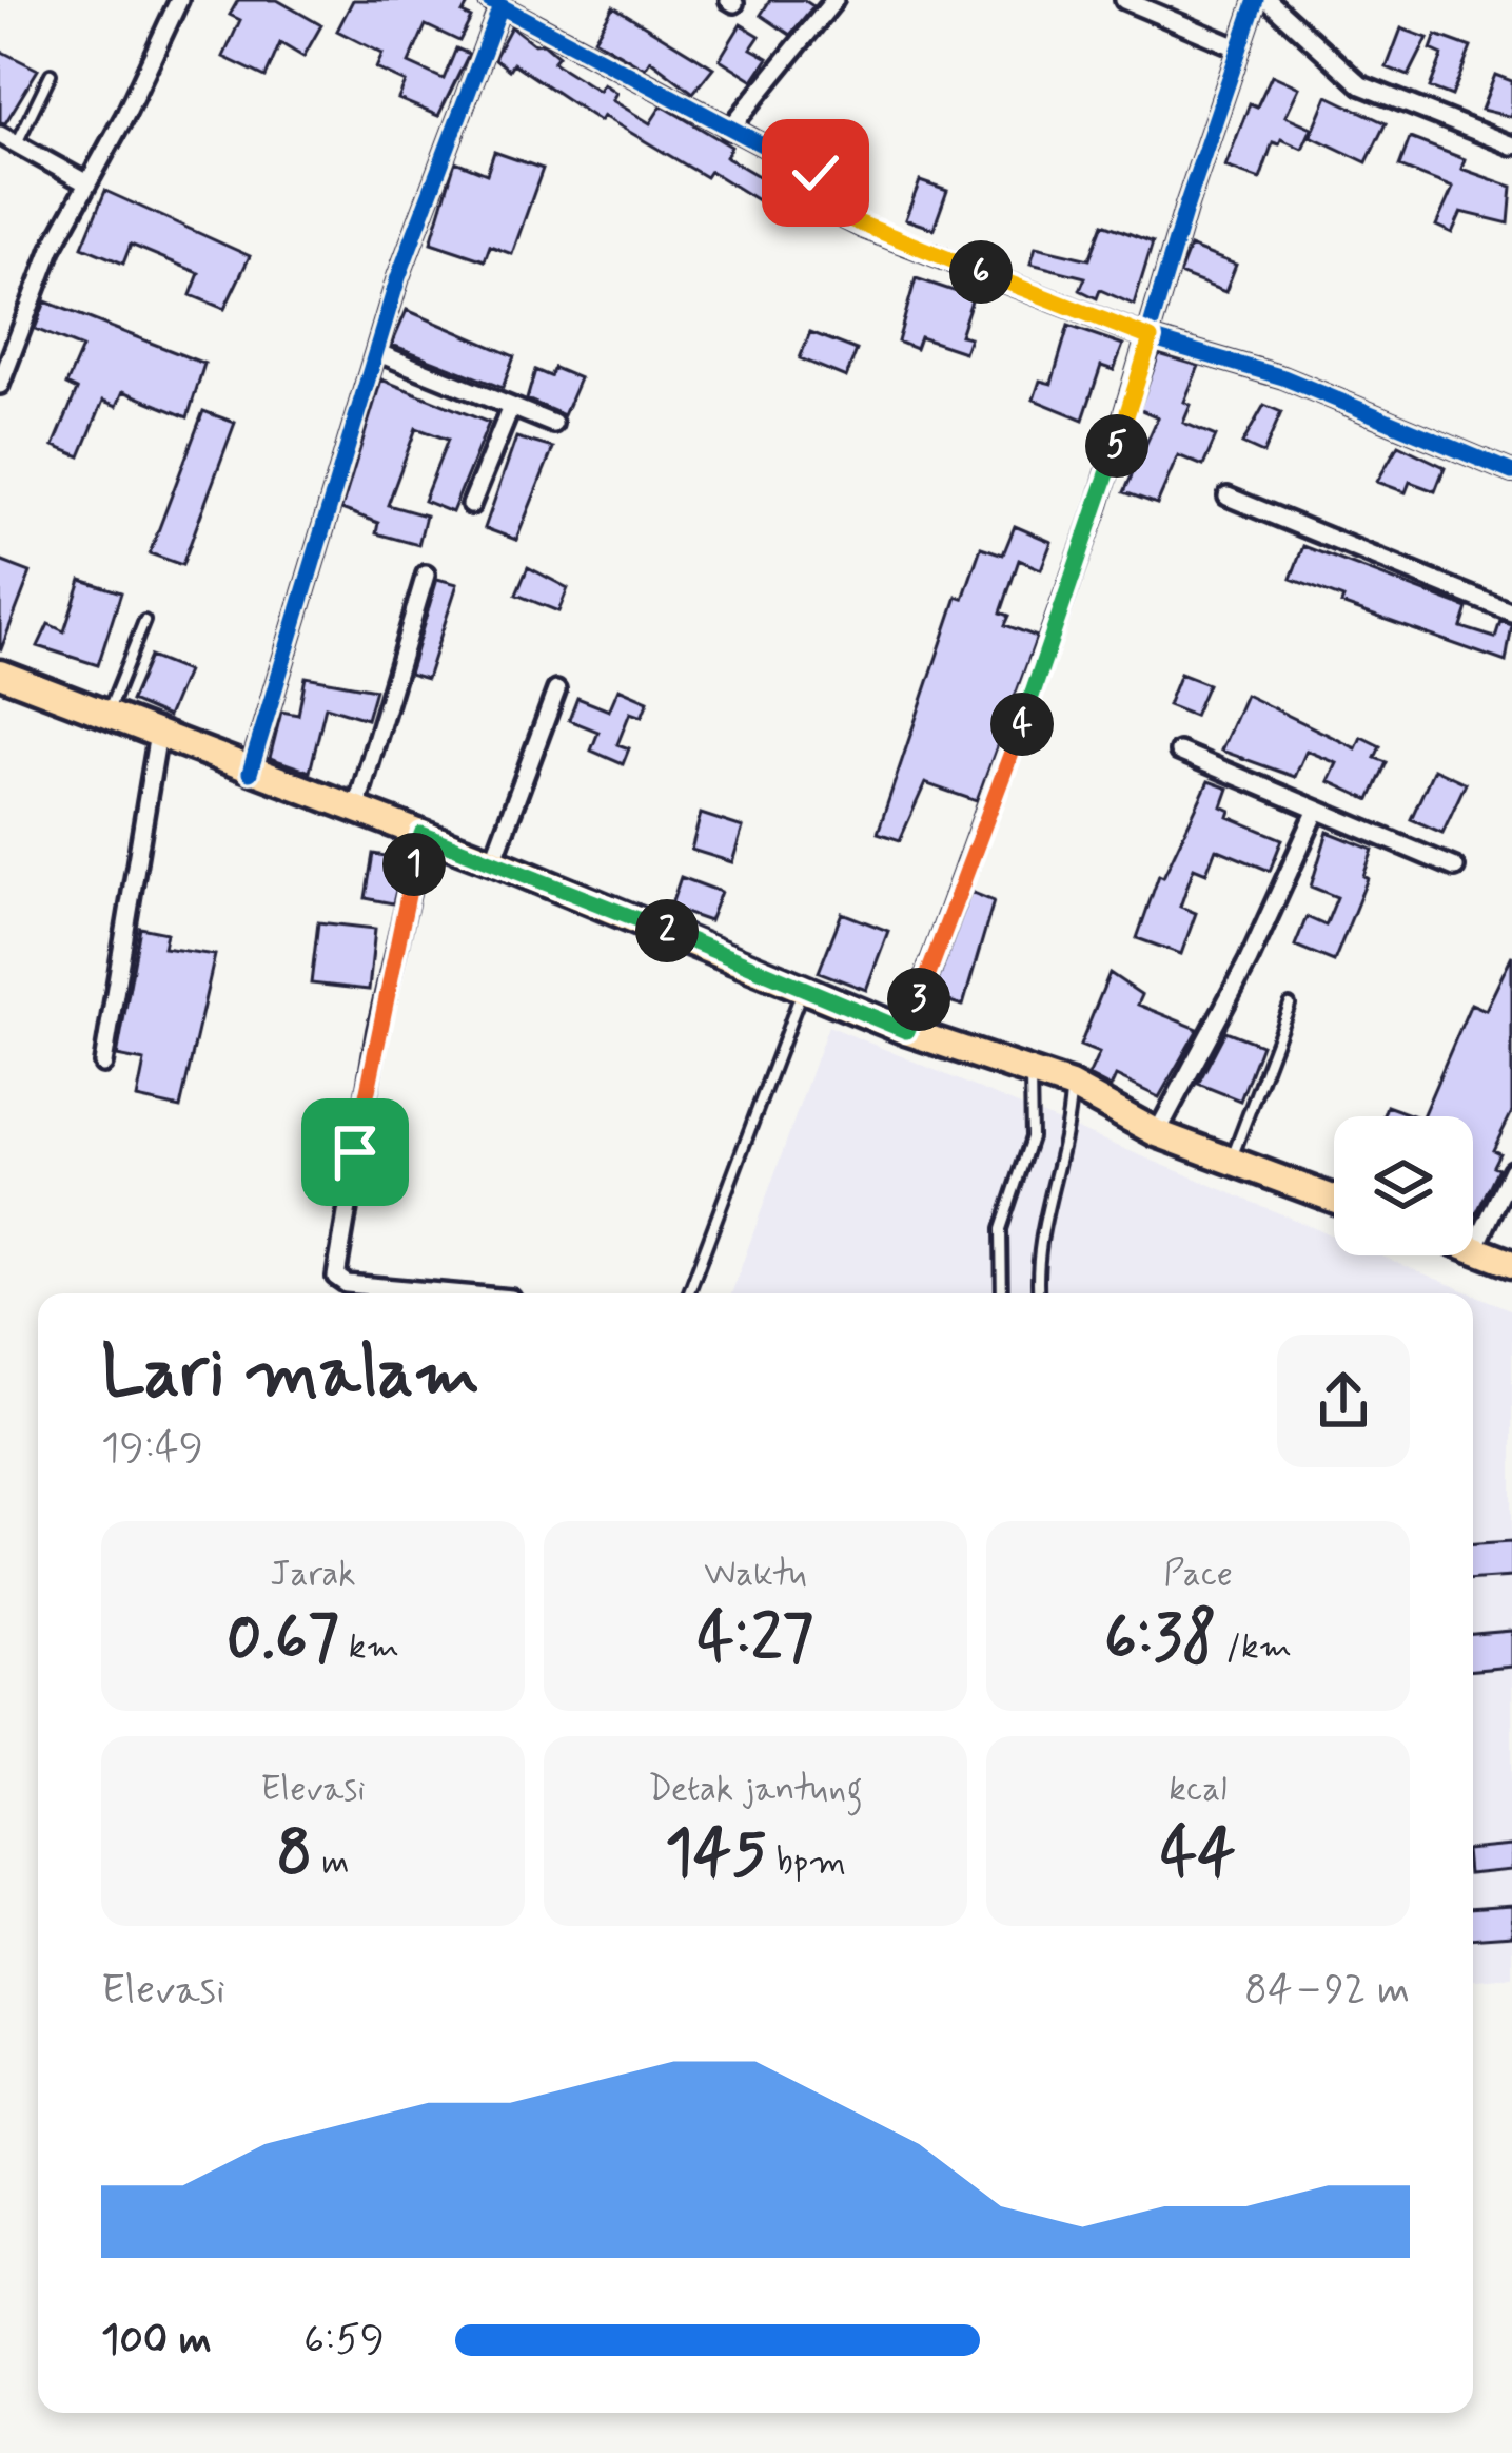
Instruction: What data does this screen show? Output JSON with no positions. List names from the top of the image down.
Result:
{
  "page": {
    "pins": [
      "6",
      "5",
      "4",
      "1",
      "2",
      "3"
    ],
    "heading": ["Lari malam", "19:49"],
    "stats": [
      ["Jarak", "0.67 km"],
      ["Waktu", "4:27"],
      ["Pace", "6:38 /km"],
      ["Elevasi", "8 m"],
      ["Detak jantung", "145 bpm"],
      ["kcal", "44"]
    ],
    "chart": ["Elevasi", "84–92 m"],
    "list": [
      {
        "name": "100 m",
        "note": "6:59"
      }
    ]
  }
}
